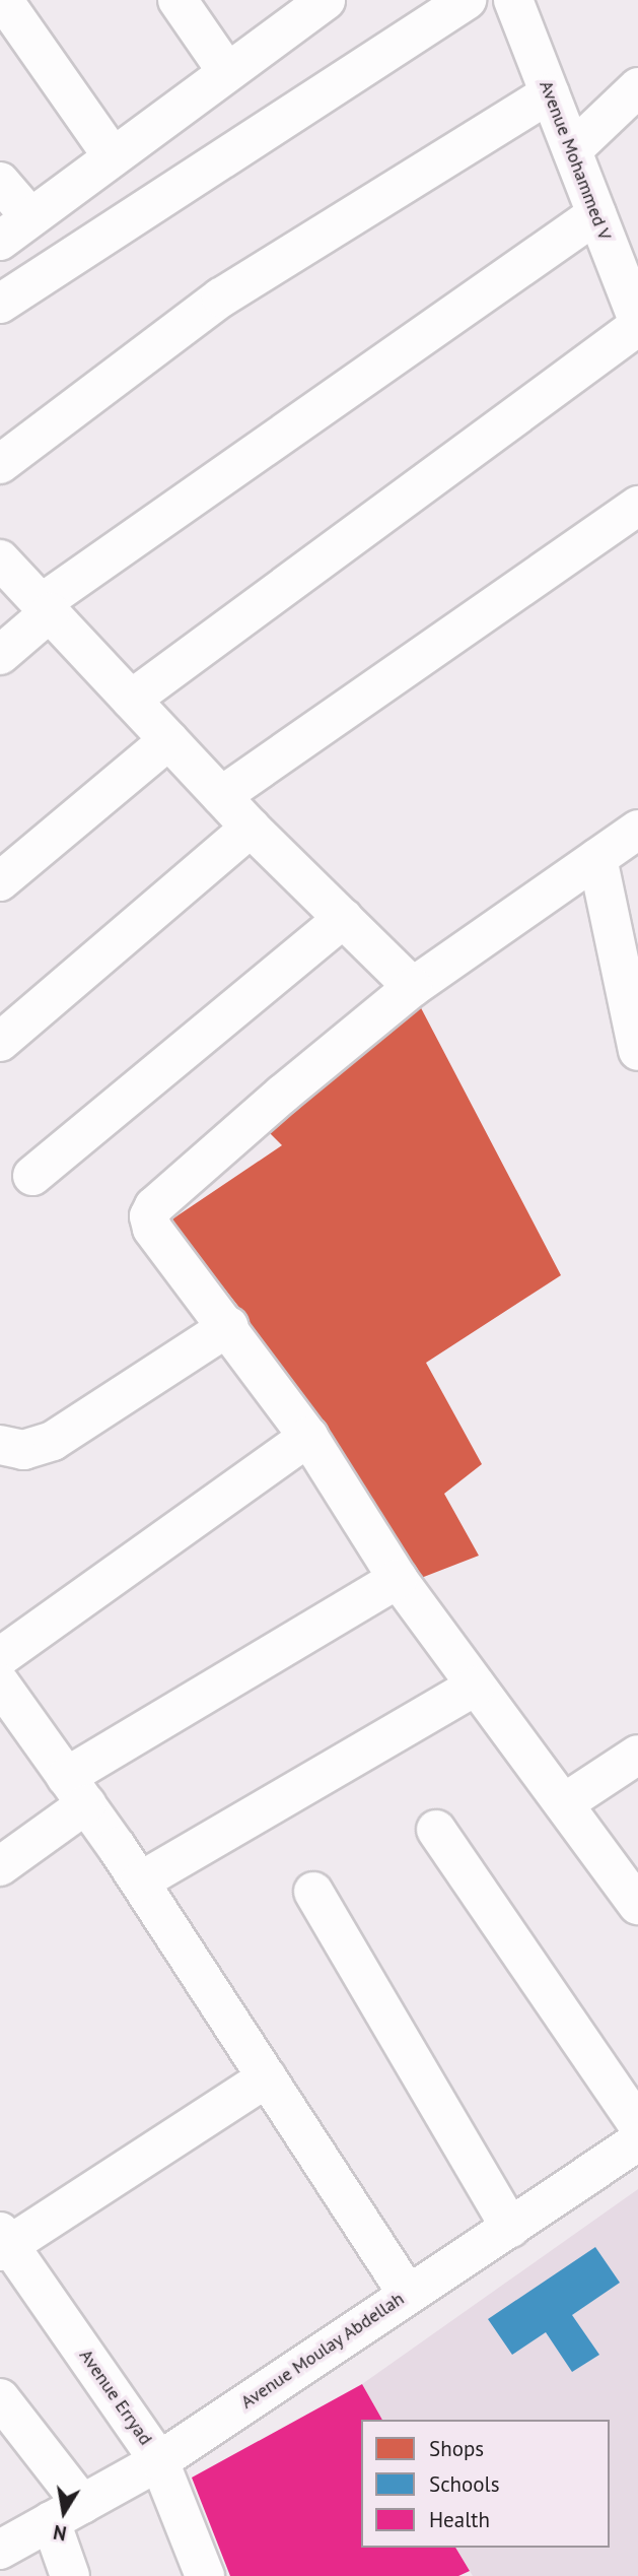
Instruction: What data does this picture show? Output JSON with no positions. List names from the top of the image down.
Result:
{
  "streets": {
    "street": ["Avenue Mohammed V", "Avenue Moulay Abdellah", "Avenue Erryad"]
  },
  "crossings": [
    ["Avenue Moulay Abdellah", "Avenue Erryad"]
  ],
  "legend": ["Shops", "Schools", "Health"],
  "north": "bottom"
}
